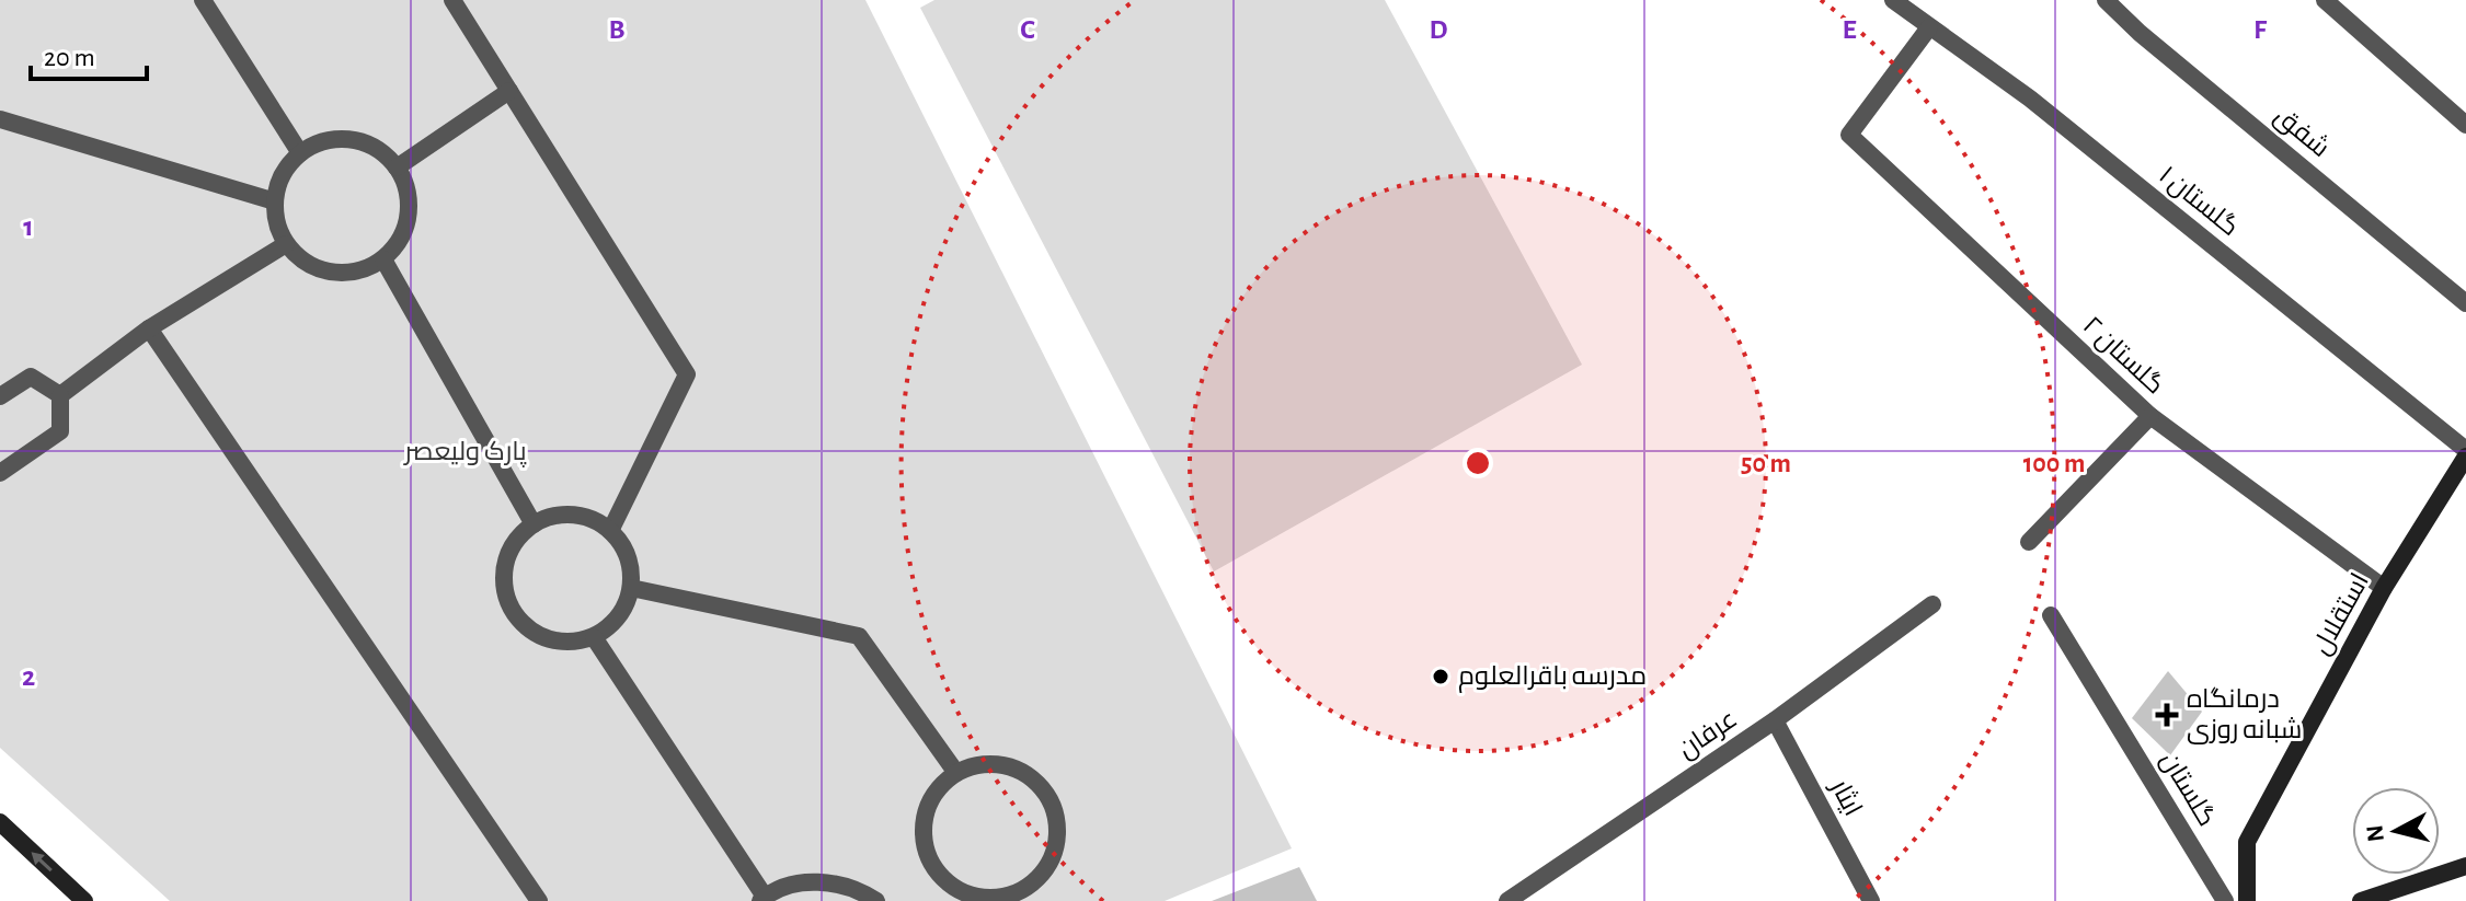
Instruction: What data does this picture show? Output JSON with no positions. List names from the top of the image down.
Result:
{
  "streets": {
    "street": [
      "شفق",
      "گلستان ۱",
      "گلستان ۲",
      "استقلال",
      "عرفان",
      "گلستان",
      "ایثار"
    ]
  },
  "crossings": [
    ["گلستان ۱", "گلستان ۲"],
    ["گلستان ۱", "استقلال"],
    ["گلستان ۲", "استقلال"],
    ["عرفان", "ایثار"]
  ],
  "parks": ["پارک ولیعصر"],
  "places": {
    "other": ["مدرسه باقرالعلوم"],
    "health": ["درمانگاه شبانه روزی"]
  },
  "scale_bar": "20 m",
  "north": "left",
  "grid": {
    "columns": [
      "B",
      "C",
      "D",
      "E",
      "F"
    ],
    "rows": ["1", "2"]
  },
  "rings": ["50 m", "100 m"]
}
